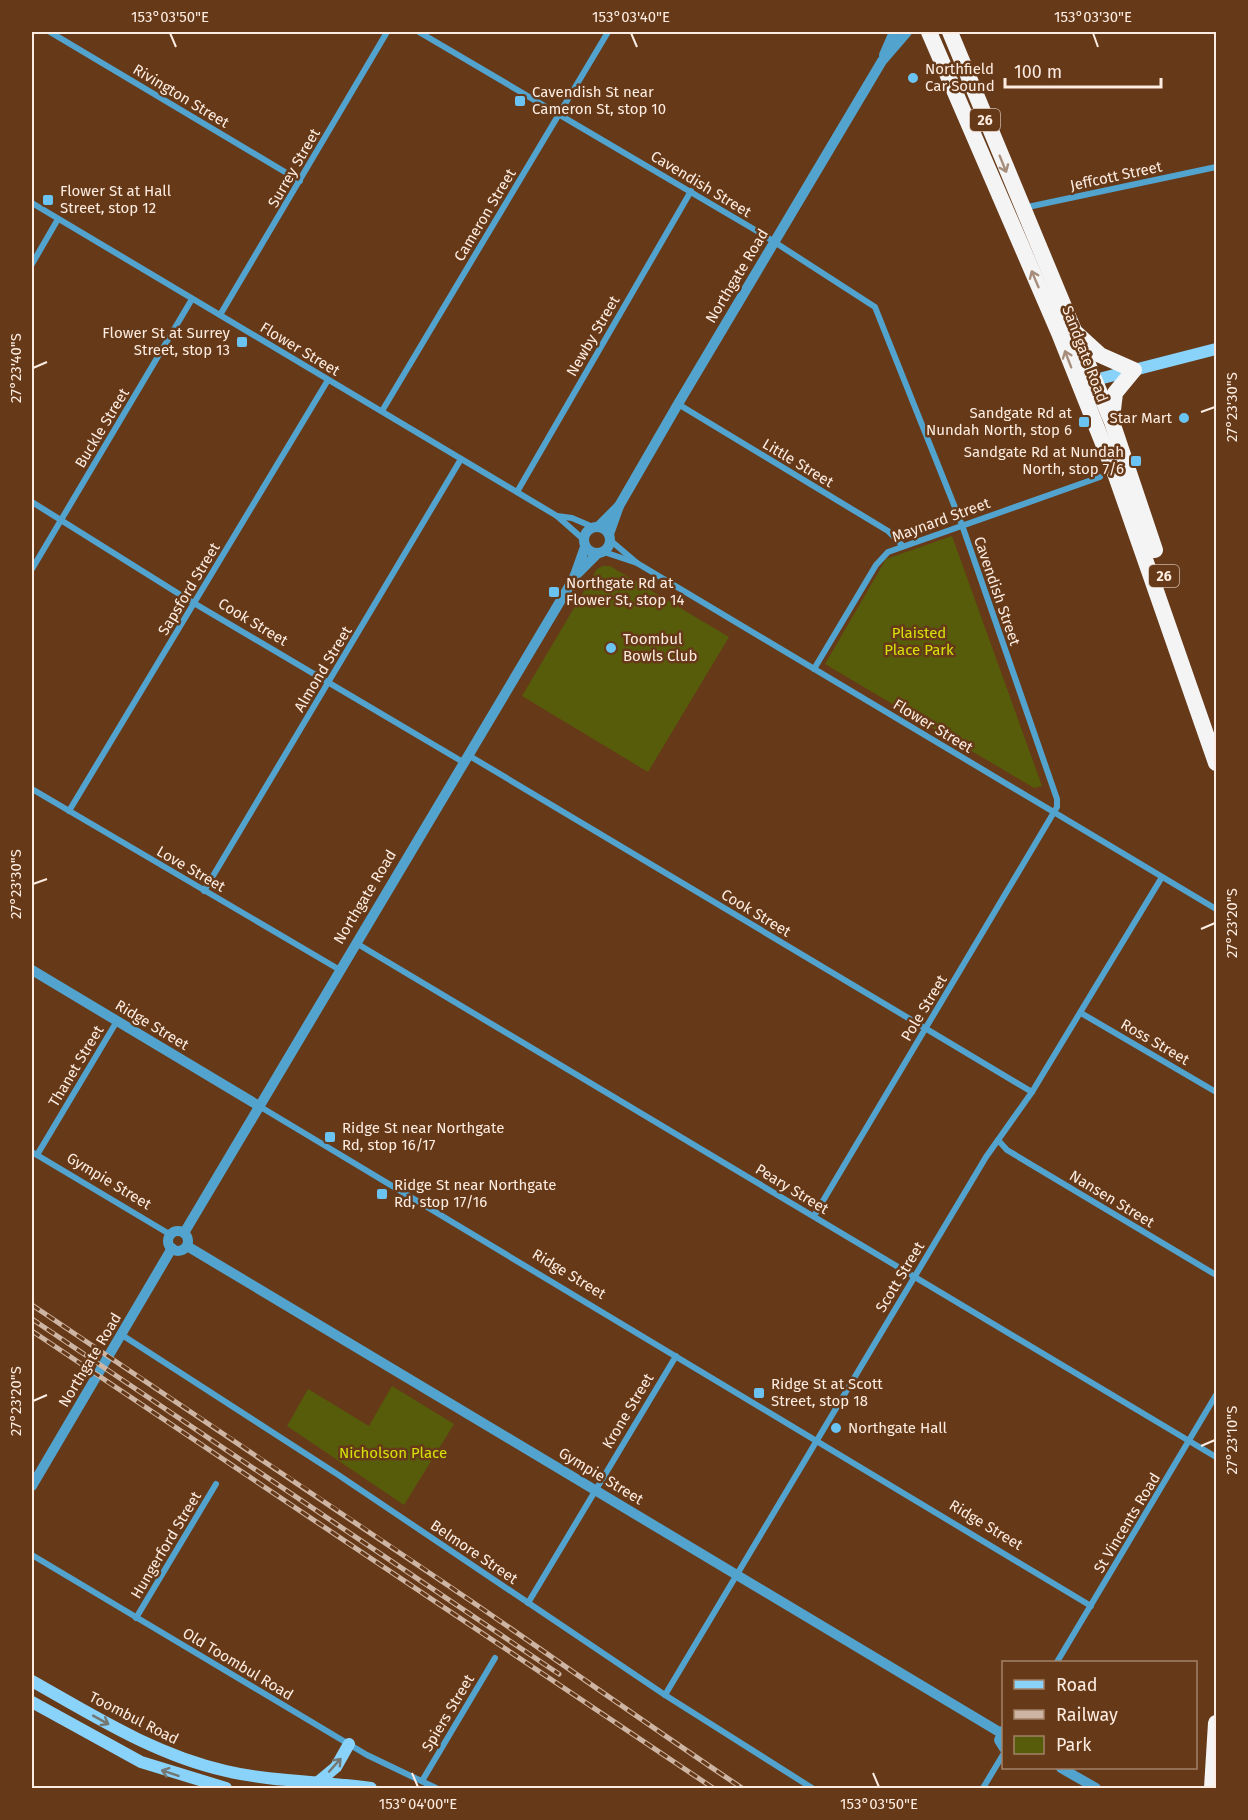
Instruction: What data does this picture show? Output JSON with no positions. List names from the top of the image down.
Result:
{
  "streets": {
    "highway": ["26", "Sandgate Road"],
    "main road": ["Toombul Road"],
    "street": [
      "Rivington Street",
      "Surrey Street",
      "Jeffcott Street",
      "Cavendish Street",
      "Cameron Street",
      "Northgate Road",
      "Newby Street",
      "Flower Street",
      "Buckle Street",
      "Little Street",
      "Maynard Street",
      "Sapsford Street",
      "Cook Street",
      "Almond Street",
      "Love Street",
      "Pole Street",
      "Ridge Street",
      "Ross Street",
      "Thanet Street",
      "Gympie Street",
      "Peary Street",
      "Nansen Street",
      "Scott Street",
      "Krone Street",
      "St Vincents Road",
      "Hungerford Street",
      "Belmore Street",
      "Old Toombul Road",
      "Spiers Street"
    ]
  },
  "crossings": [
    ["Rivington Street", "Surrey Street"],
    ["Surrey Street", "Flower Street"],
    ["Jeffcott Street", "Sandgate Road"],
    ["Cavendish Street", "Cameron Street"],
    ["Cavendish Street", "Northgate Road"],
    ["Cavendish Street", "Newby Street"],
    ["Cavendish Street", "Flower Street"],
    ["Cavendish Street", "Maynard Street"],
    ["Cavendish Street", "Pole Street"],
    ["Cameron Street", "Flower Street"],
    ["Northgate Road", "Flower Street"],
    ["Northgate Road", "Little Street"],
    ["Northgate Road", "Cook Street"],
    ["Northgate Road", "Love Street"],
    ["Northgate Road", "Ridge Street"],
    ["Northgate Road", "Gympie Street"],
    ["Northgate Road", "Peary Street"],
    ["Northgate Road", "Belmore Street"],
    ["Newby Street", "Flower Street"],
    ["Flower Street", "Buckle Street"],
    ["Flower Street", "Maynard Street"],
    ["Flower Street", "Sapsford Street"],
    ["Flower Street", "Almond Street"],
    ["Flower Street", "Pole Street"],
    ["Flower Street", "Scott Street"],
    ["Buckle Street", "Cook Street"],
    ["Little Street", "Maynard Street"],
    ["Sapsford Street", "Cook Street"],
    ["Sapsford Street", "Love Street"],
    ["Cook Street", "Almond Street"],
    ["Cook Street", "Pole Street"],
    ["Cook Street", "Scott Street"],
    ["Almond Street", "Love Street"],
    ["Pole Street", "Peary Street"],
    ["Ridge Street", "Thanet Street"],
    ["Ridge Street", "Scott Street"],
    ["Ridge Street", "Krone Street"],
    ["Ridge Street", "St Vincents Road"],
    ["Ross Street", "Scott Street"],
    ["Thanet Street", "Gympie Street"],
    ["Gympie Street", "Scott Street"],
    ["Gympie Street", "Krone Street"],
    ["Peary Street", "Scott Street"],
    ["Peary Street", "St Vincents Road"],
    ["Nansen Street", "Scott Street"],
    ["Scott Street", "Belmore Street"],
    ["Krone Street", "Belmore Street"],
    ["Hungerford Street", "Old Toombul Road"],
    ["Old Toombul Road", "Spiers Street"]
  ],
  "parks": ["Plaisted Place Park", "Nicholson Place"],
  "places": {
    "other": [
      "Northfield Car Sound",
      "Star Mart",
      "Toombul Bowls Club",
      "Northgate Hall"
    ],
    "transit": [
      "Cavendish St near Cameron St, stop 10",
      "Flower St at Hall Street, stop 12",
      "Flower St at Surrey Street, stop 13",
      "Sandgate Rd at Nundah North, stop 6",
      "Sandgate Rd at Nundah North, stop 7/6",
      "Northgate Rd at Flower St, stop 14",
      "Ridge St near Northgate Rd, stop 16/17",
      "Ridge St near Northgate Rd, stop 17/16",
      "Ridge St at Scott Street, stop 18"
    ]
  },
  "legend": ["Road", "Railway", "Park"],
  "scale_bar": "100 m",
  "coordinates": [
    "153°03'50\"E",
    "153°03'40\"E",
    "153°03'30\"E",
    "27°23'40\"S",
    "27°23'30\"S",
    "27°23'20\"S",
    "27°23'10\"S",
    "153°04'00\"E"
  ]
}
